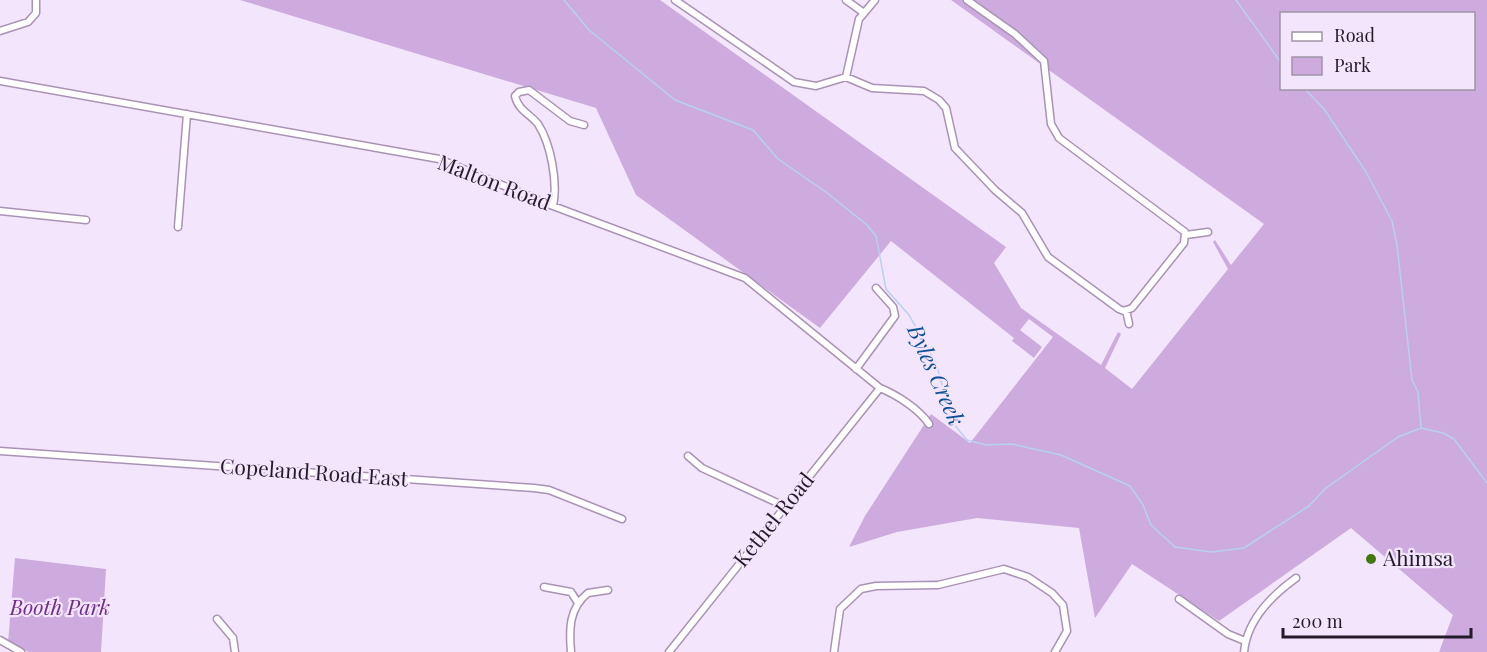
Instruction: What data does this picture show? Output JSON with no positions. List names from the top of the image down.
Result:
{
  "streets": {
    "street": ["Malton Road", "Copeland Road East", "Kethel Road"]
  },
  "crossings": [
    ["Malton Road", "Kethel Road"]
  ],
  "water": ["Byles Creek"],
  "parks": ["Booth Park"],
  "places": ["Ahimsa"],
  "legend": ["Road", "Park"],
  "scale_bar": "200 m"
}
